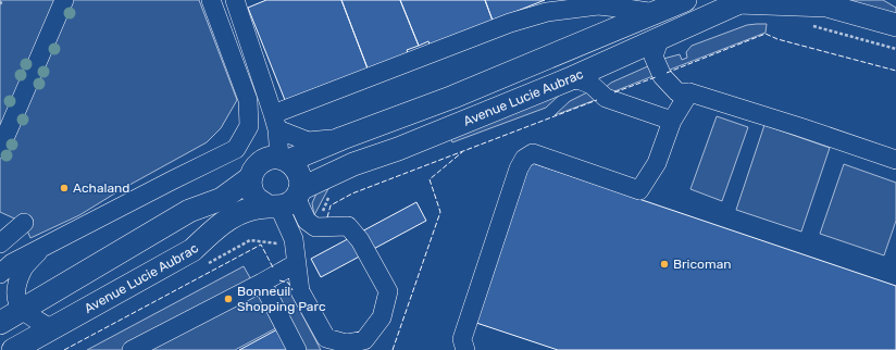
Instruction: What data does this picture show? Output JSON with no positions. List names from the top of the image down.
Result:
{
  "streets": {
    "main road": ["Avenue Lucie Aubrac"]
  },
  "places": ["Achaland", "Bricoman", "Bonneuil Shopping Parc"]
}
